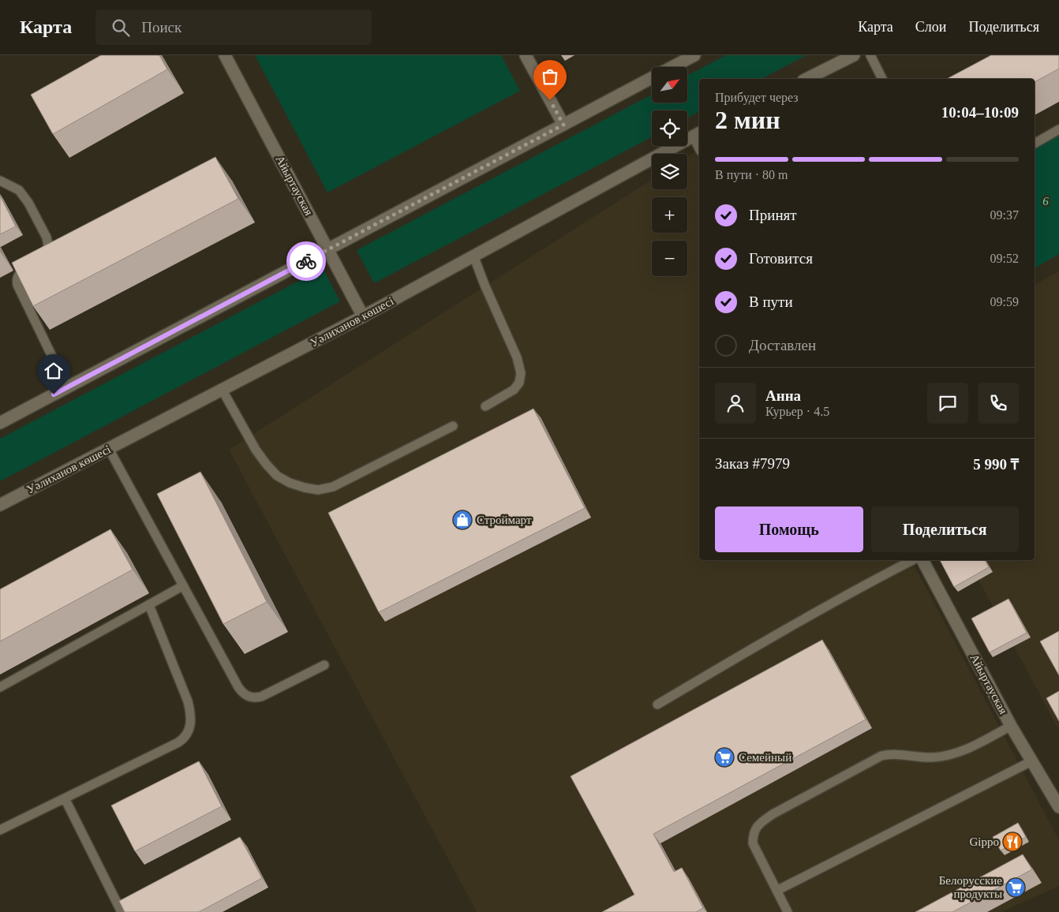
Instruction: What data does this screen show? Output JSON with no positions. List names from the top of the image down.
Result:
{
  "streets": {
    "main road": ["Айыртауская", "Уәлиханов көшесі"]
  },
  "crossings": [
    ["Айыртауская", "Уәлиханов көшесі"]
  ],
  "parks": ["6"],
  "places": {
    "shop": ["Строймарт"],
    "supermarket": ["Семейный", "Белорусские продукты"],
    "restaurant": ["Gippo"]
  },
  "north": "top right",
  "page": {
    "header": "Карта",
    "search": "Поиск",
    "nav": ["Карта", "Слои", "Поделиться"],
    "map_buttons": ["+", "−"],
    "heading": ["2 мин", "Прибудет через", "10:04–10:09"],
    "panel": [
      "Анна",
      "Курьер · 4.5",
      "Заказ #7979",
      "5 990 ₸"
    ],
    "bar": "В пути · 80 m",
    "list": [
      ["Принят", "09:37"],
      ["Готовится", "09:52"],
      ["В пути", "09:59"],
      "Доставлен"
    ],
    "buttons": ["Помощь", "Поделиться"]
  }
}
